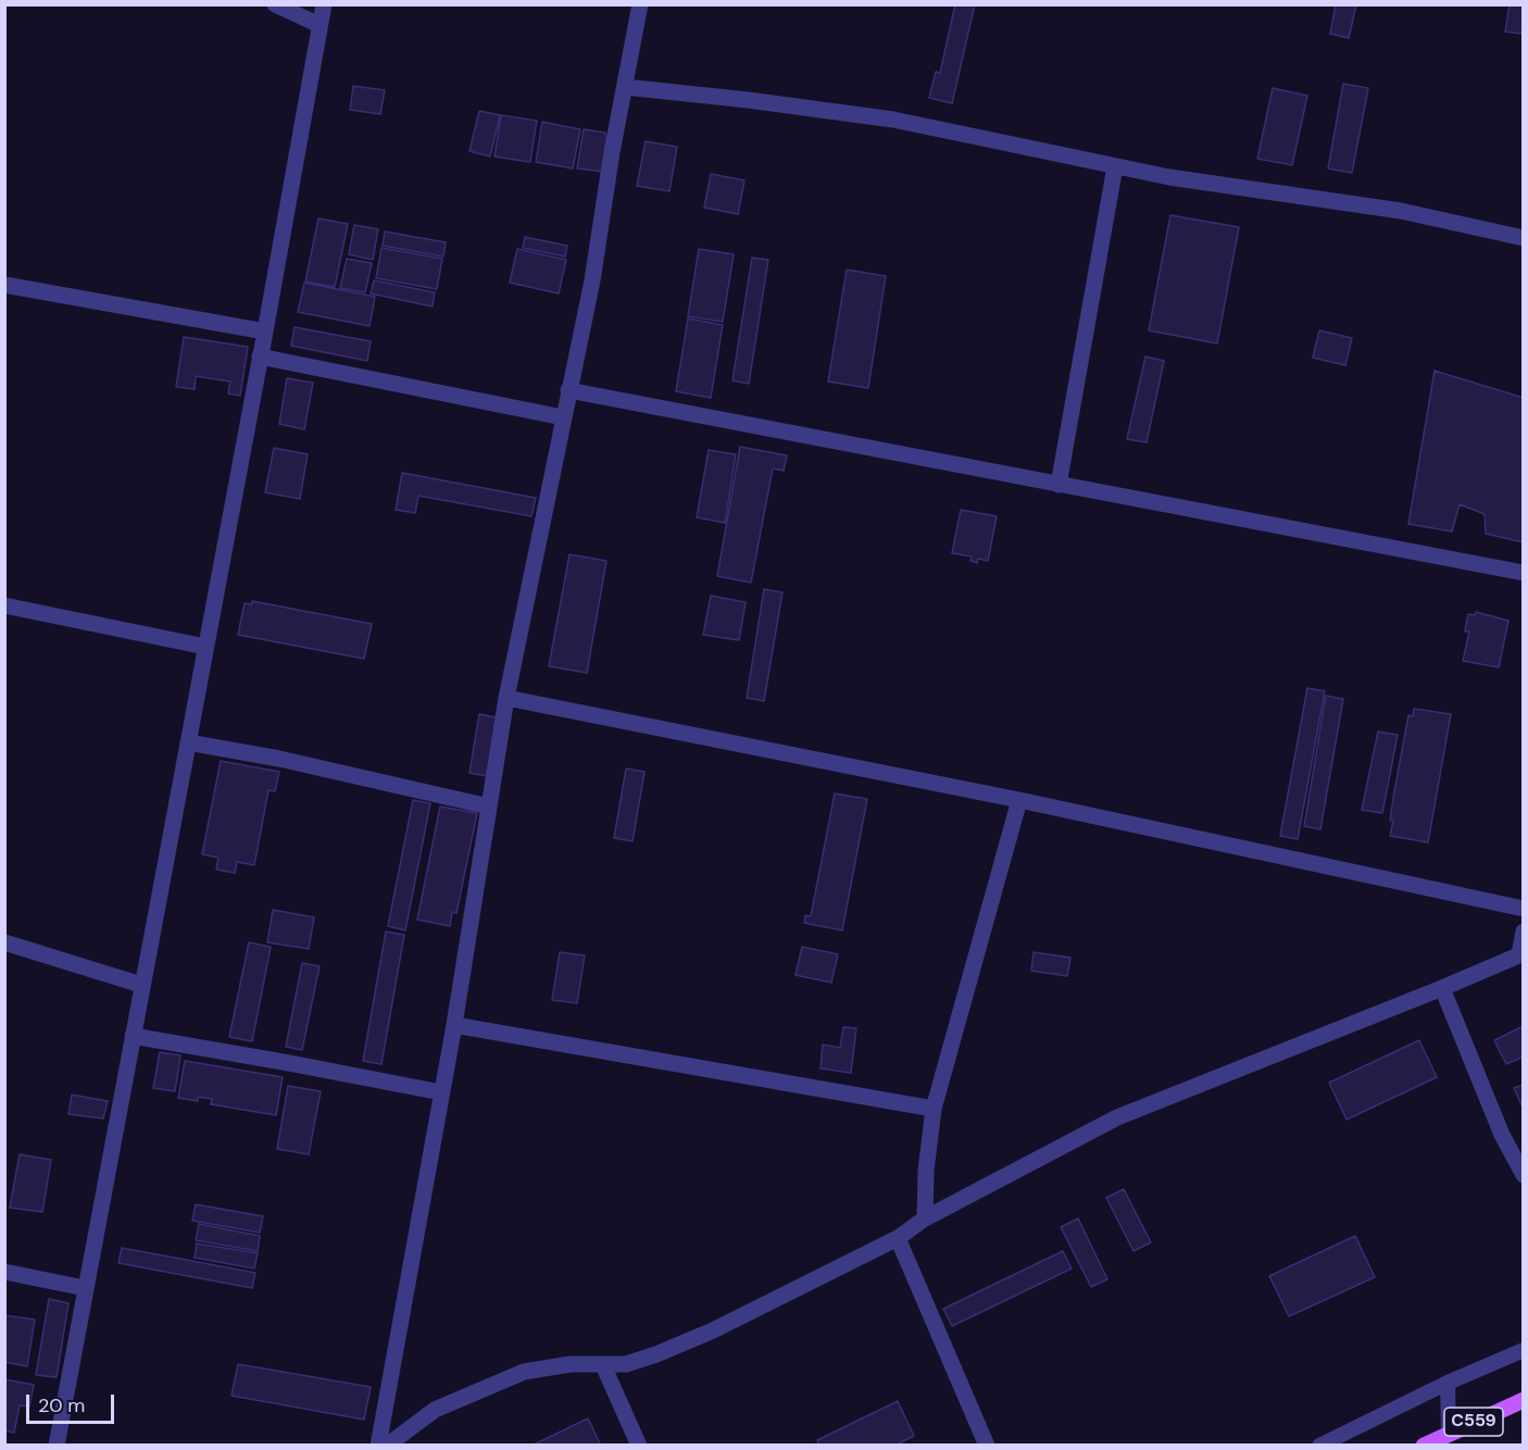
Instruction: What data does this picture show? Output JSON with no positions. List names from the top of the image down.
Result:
{
  "streets": {
    "main road": ["C559"]
  },
  "scale_bar": "20 m"
}
